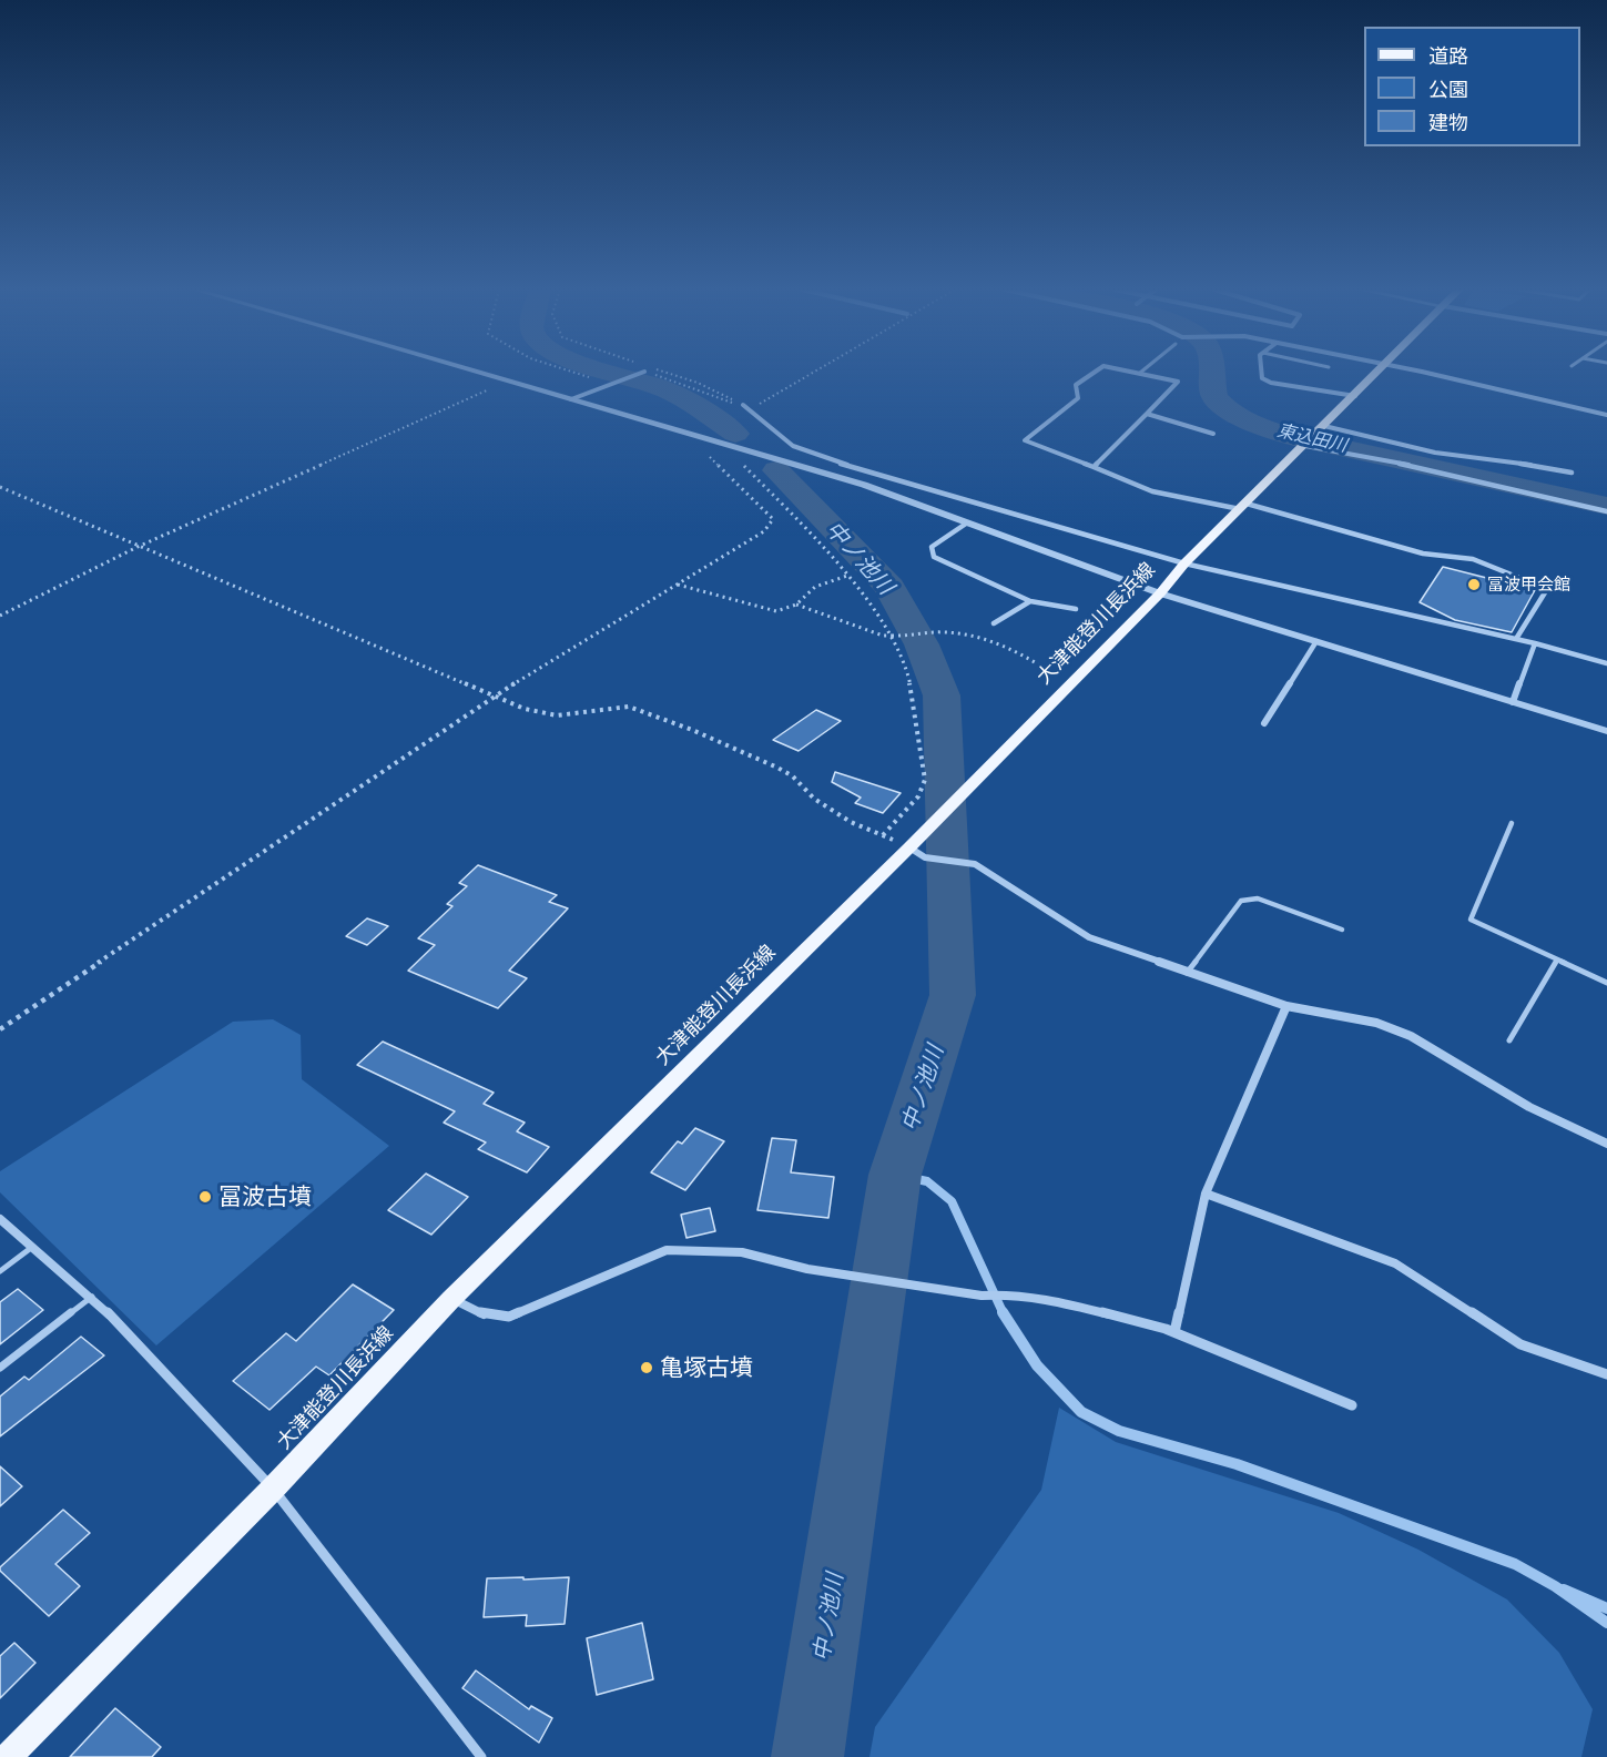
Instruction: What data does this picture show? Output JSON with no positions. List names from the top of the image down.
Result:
{
  "streets": {
    "main road": ["大津能登川長浜線"]
  },
  "water": ["東込田川", "中ノ池川"],
  "places": ["冨波甲会館", "冨波古墳", "亀塚古墳"],
  "legend": ["道路", "公園", "建物"]
}
